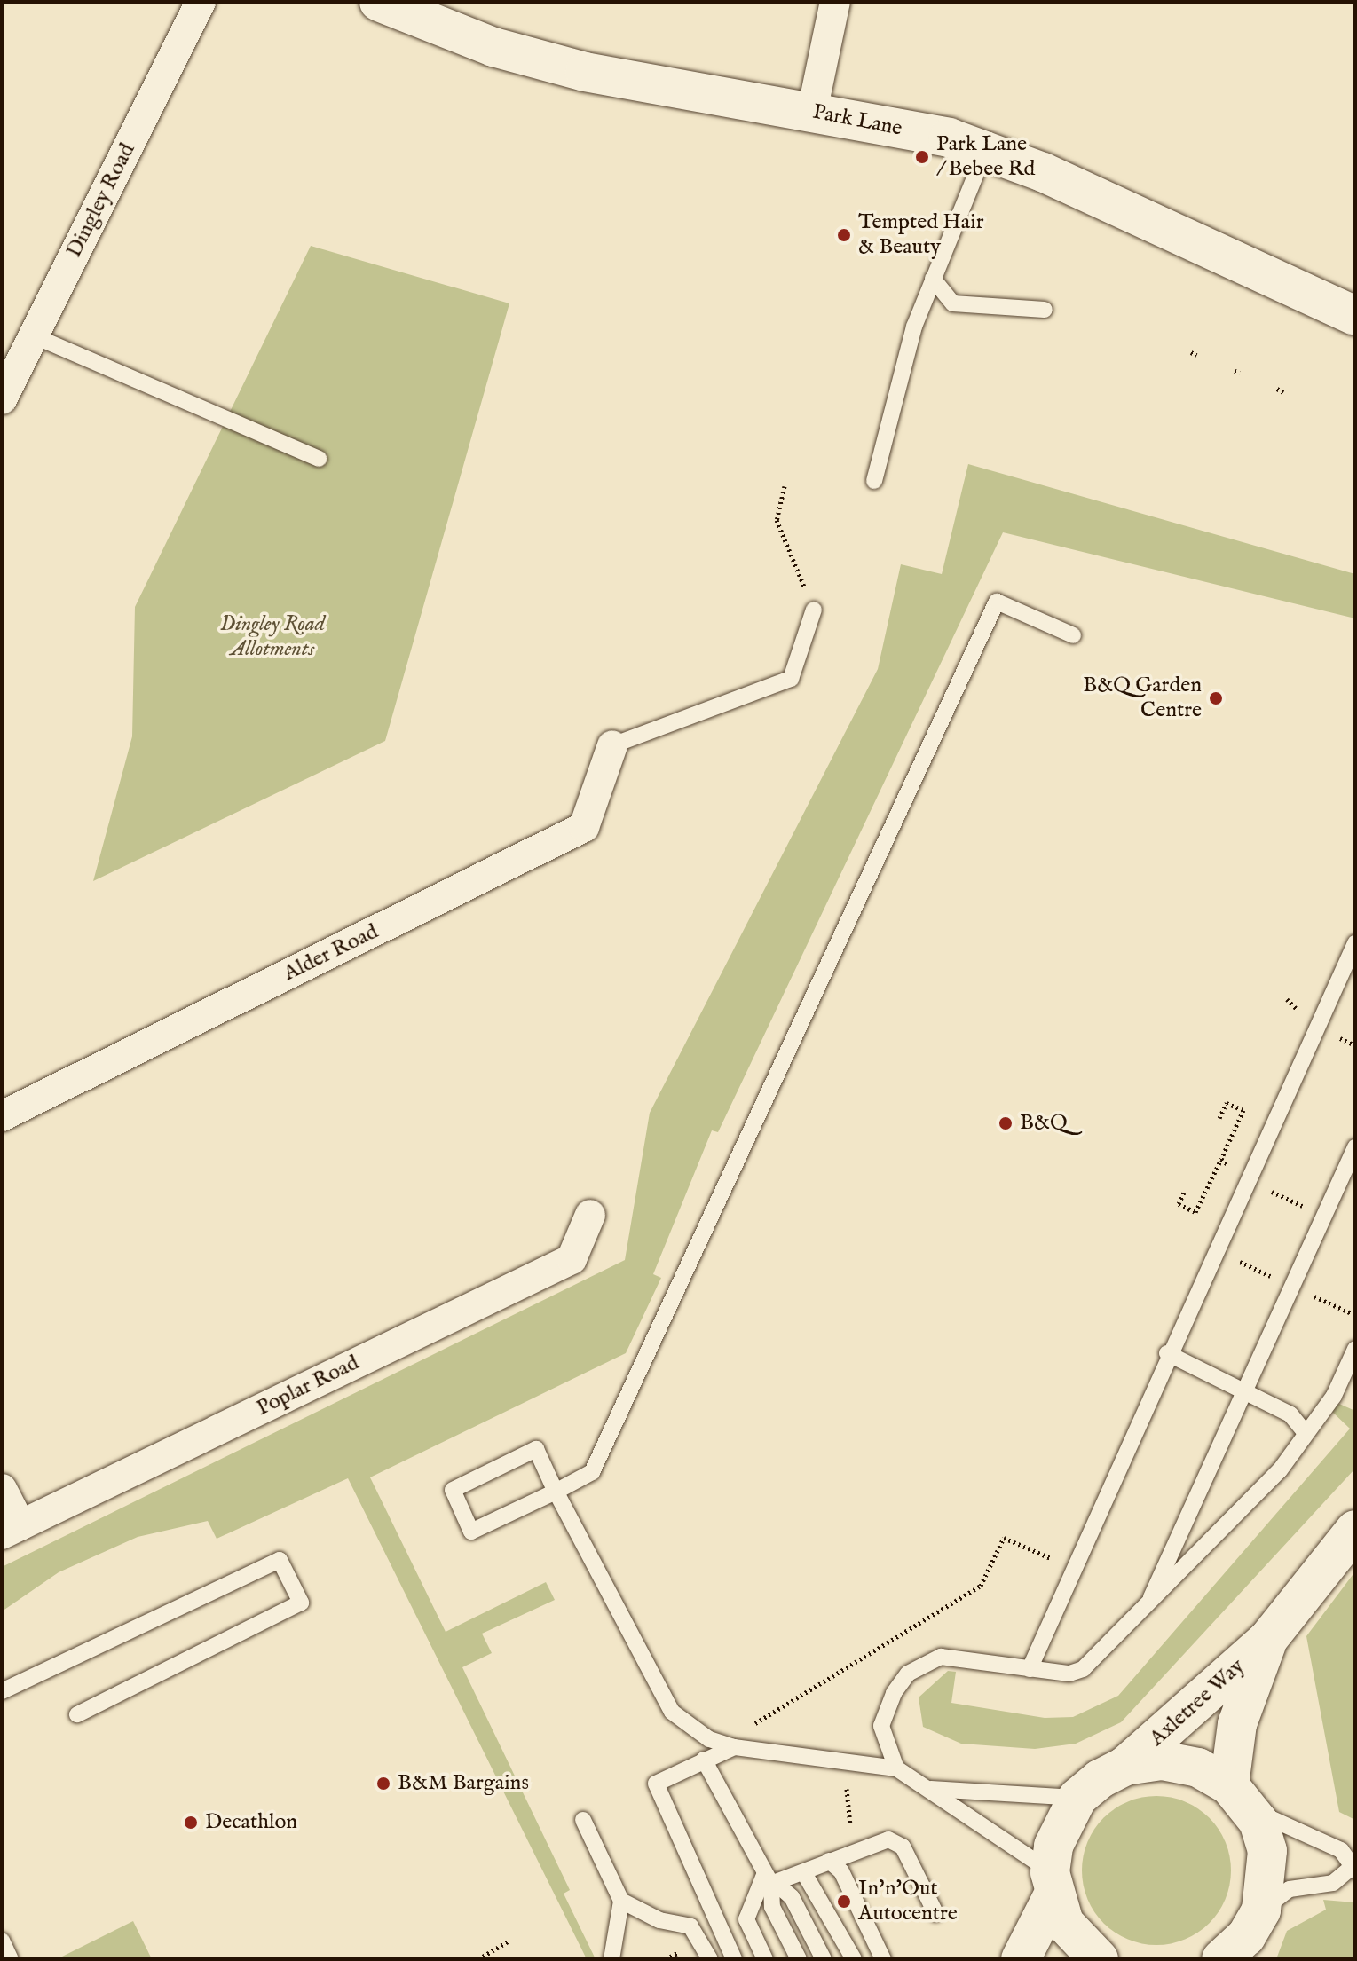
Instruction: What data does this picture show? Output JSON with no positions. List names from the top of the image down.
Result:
{
  "streets": {
    "street": [
      "Park Lane",
      "Dingley Road",
      "Alder Road",
      "Poplar Road",
      "Axletree Way"
    ]
  },
  "parks": ["Dingley Road Allotments"],
  "places": [
    "Park Lane / Bebee Rd",
    "Tempted Hair & Beauty",
    "B&Q Garden Centre",
    "B&Q",
    "B&M Bargains",
    "Decathlon",
    "In'n'Out Autocentre"
  ]
}
